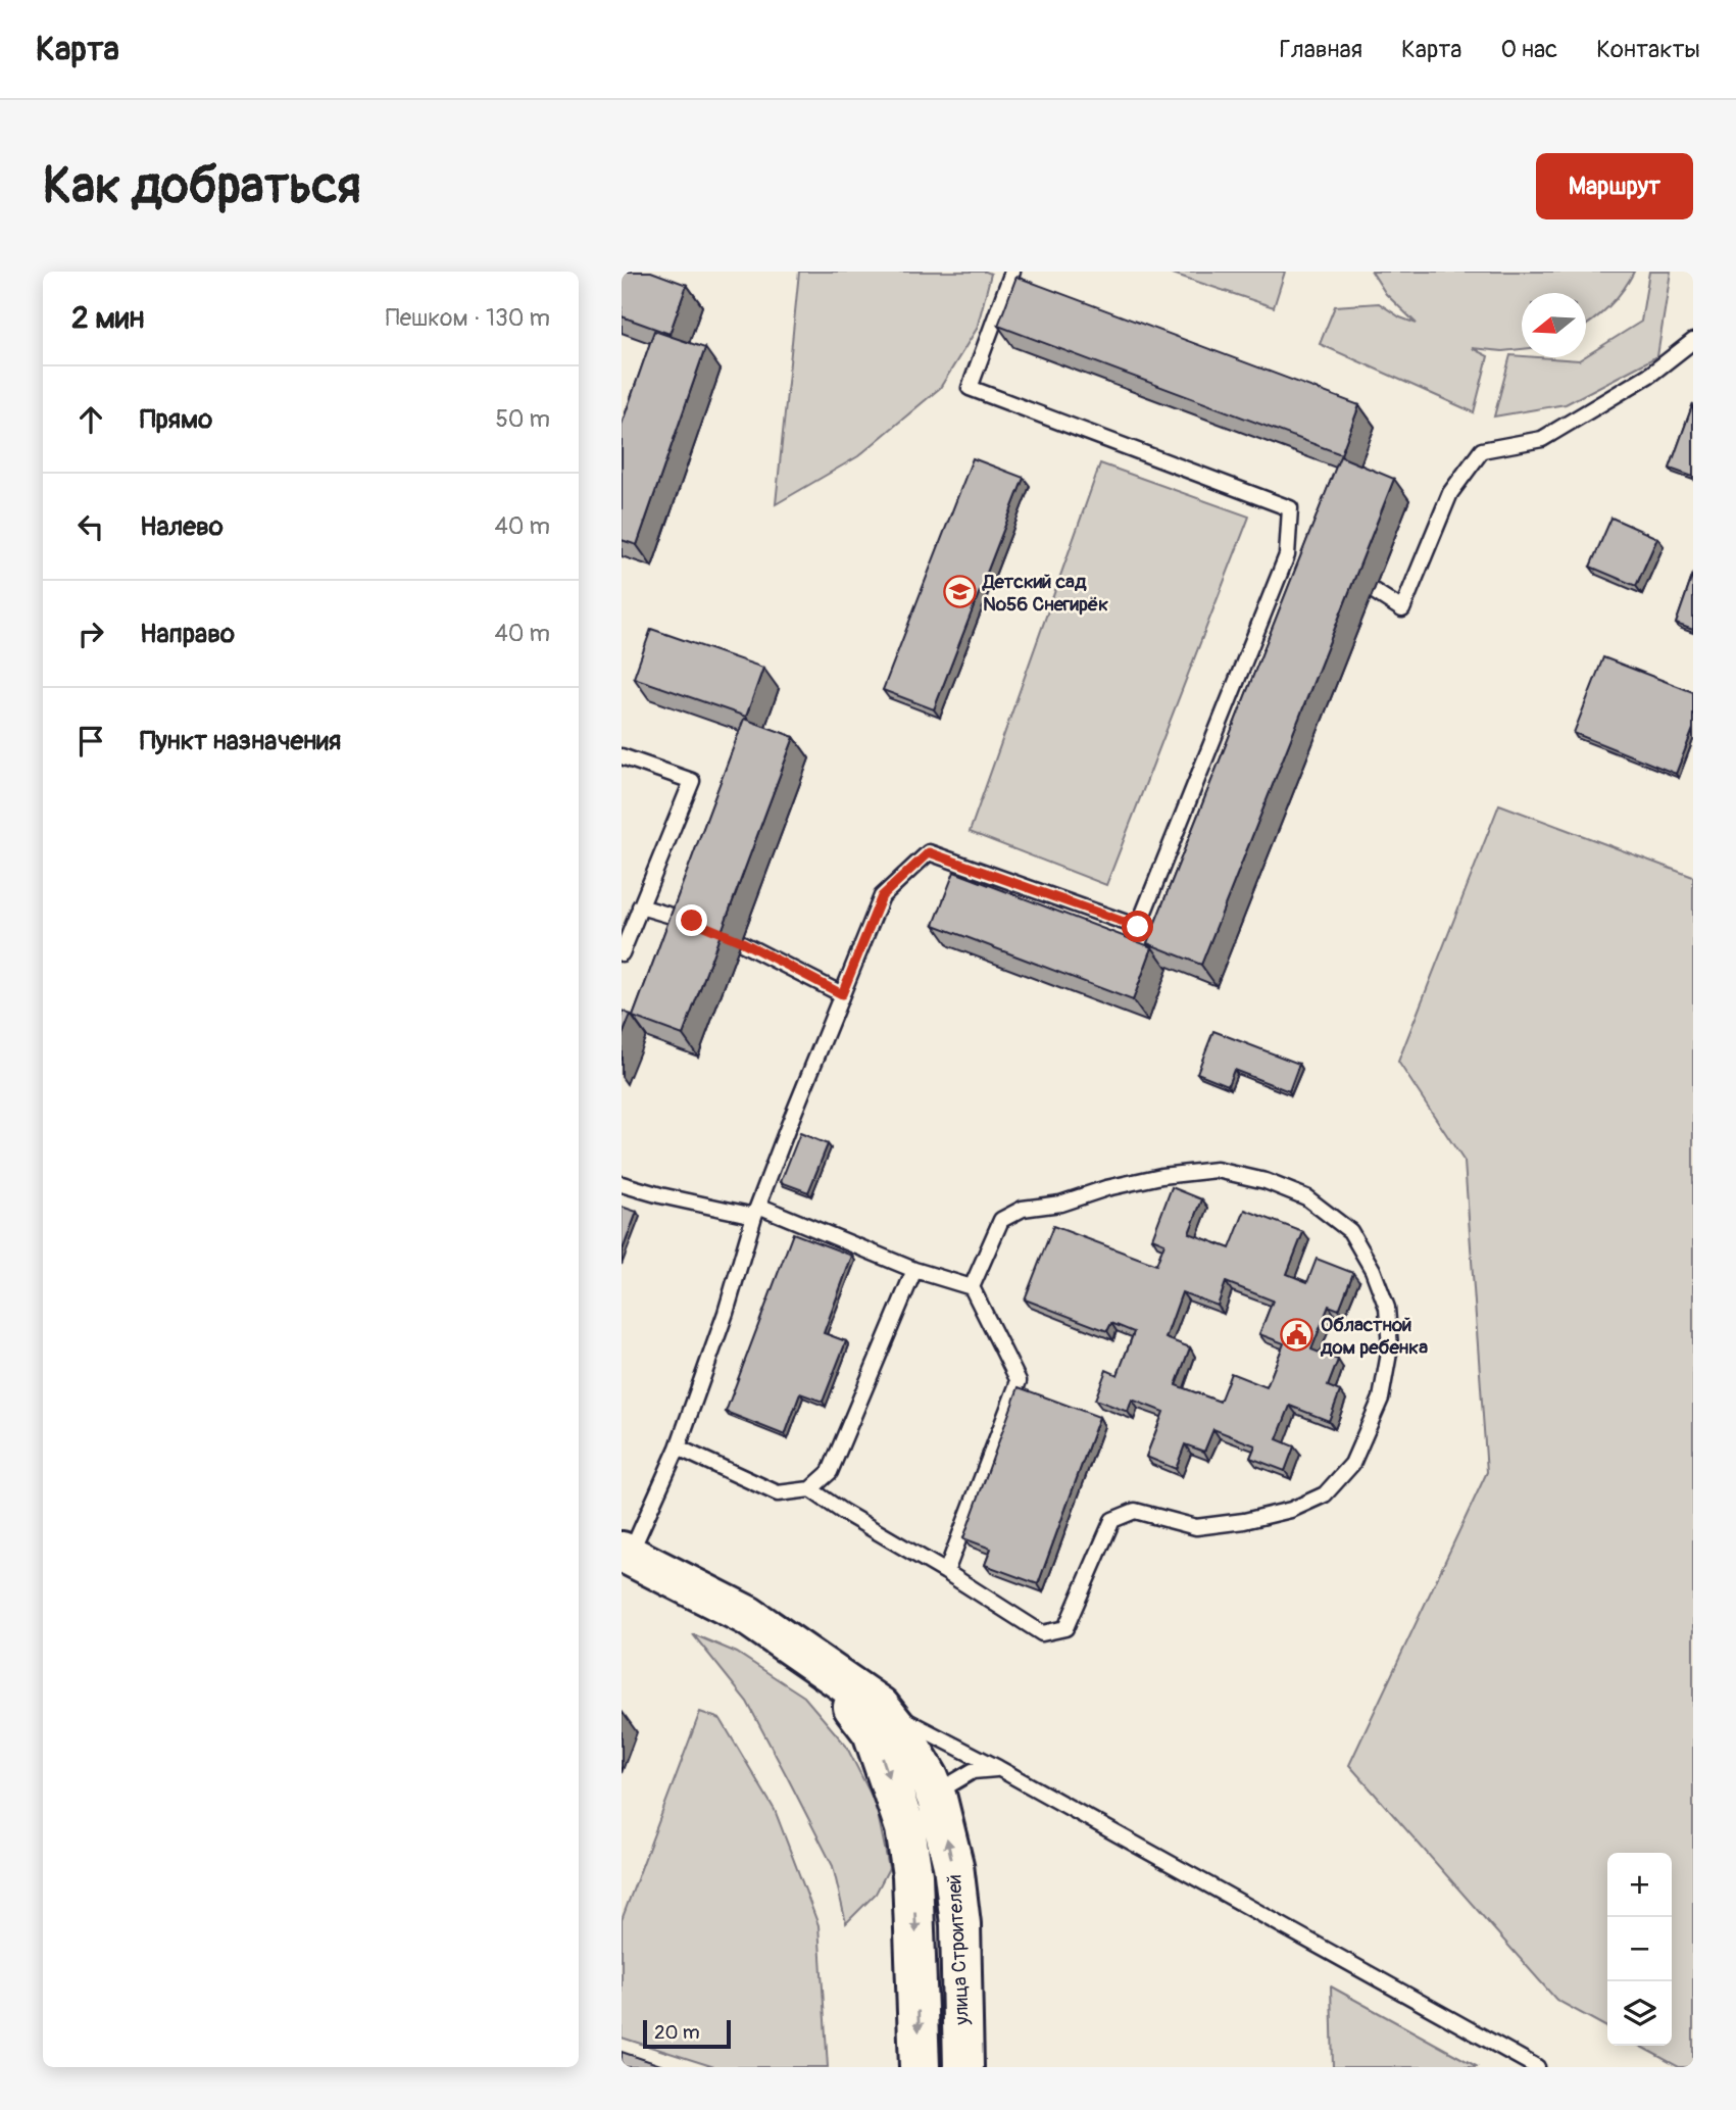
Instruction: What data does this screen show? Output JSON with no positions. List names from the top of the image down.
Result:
{
  "streets": {
    "main road": ["улица Строителей"]
  },
  "places": {
    "school or university": ["Детский сад №56 Снегирёк"],
    "public building": ["Областной дом ребенка"]
  },
  "scale_bar": "20 m",
  "north": "left",
  "page": {
    "header": "Карта",
    "nav": [
      "Главная",
      "Карта",
      "О нас",
      "Контакты"
    ],
    "buttons": "Маршрут",
    "title": "Как добраться",
    "heading": ["2 мин", "Пешком · 130 m"],
    "list": [
      ["Прямо", "50 m"],
      ["Налево", "40 m"],
      ["Направо", "40 m"],
      "Пункт назначения"
    ],
    "map_buttons": ["+", "−"],
    "scale": "20 m"
  }
}
